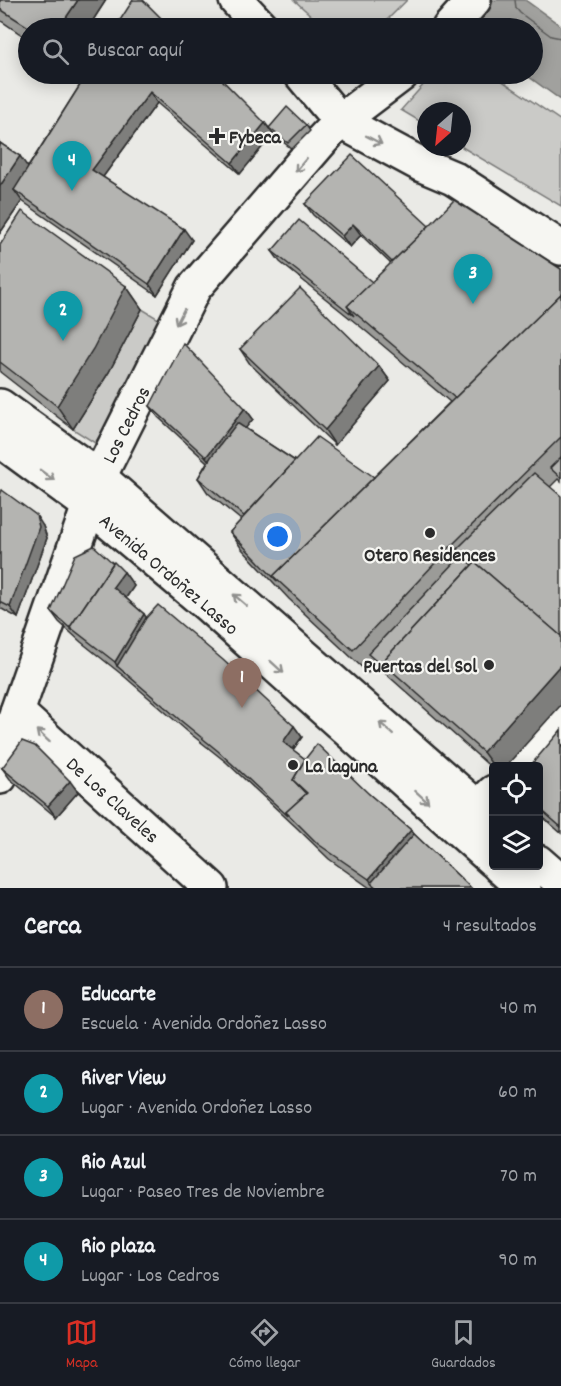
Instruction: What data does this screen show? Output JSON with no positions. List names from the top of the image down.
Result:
{
  "streets": {
    "street": ["Los Cedros", "Avenida Ordoñez Lasso", "De Los Claveles"]
  },
  "crossings": [
    ["Los Cedros", "Avenida Ordoñez Lasso"],
    ["Los Cedros", "De Los Claveles"]
  ],
  "one_way": ["Los Cedros", "De Los Claveles"],
  "places": {
    "health": ["Fybeca"],
    "other": ["Otero Residences", "Puertas del Sol", "La laguna"]
  },
  "north": "bottom left",
  "page": {
    "search": "Buscar aquí",
    "pins": [
      "4",
      "3",
      "2",
      "1"
    ],
    "heading": ["Cerca", "4 resultados"],
    "list": [
      {
        "mark": "1",
        "name": "Educarte",
        "note": "Escuela · Avenida Ordoñez Lasso",
        "value": "40 m"
      },
      {
        "mark": "2",
        "name": "River View",
        "note": "Lugar · Avenida Ordoñez Lasso",
        "value": "60 m"
      },
      {
        "mark": "3",
        "name": "Rio Azul",
        "note": "Lugar · Paseo Tres de Noviembre",
        "value": "70 m"
      },
      {
        "mark": "4",
        "name": "Rio plaza",
        "note": "Lugar · Los Cedros",
        "value": "90 m"
      }
    ],
    "nav": ["Mapa", "Cómo llegar", "Guardados"]
  }
}
